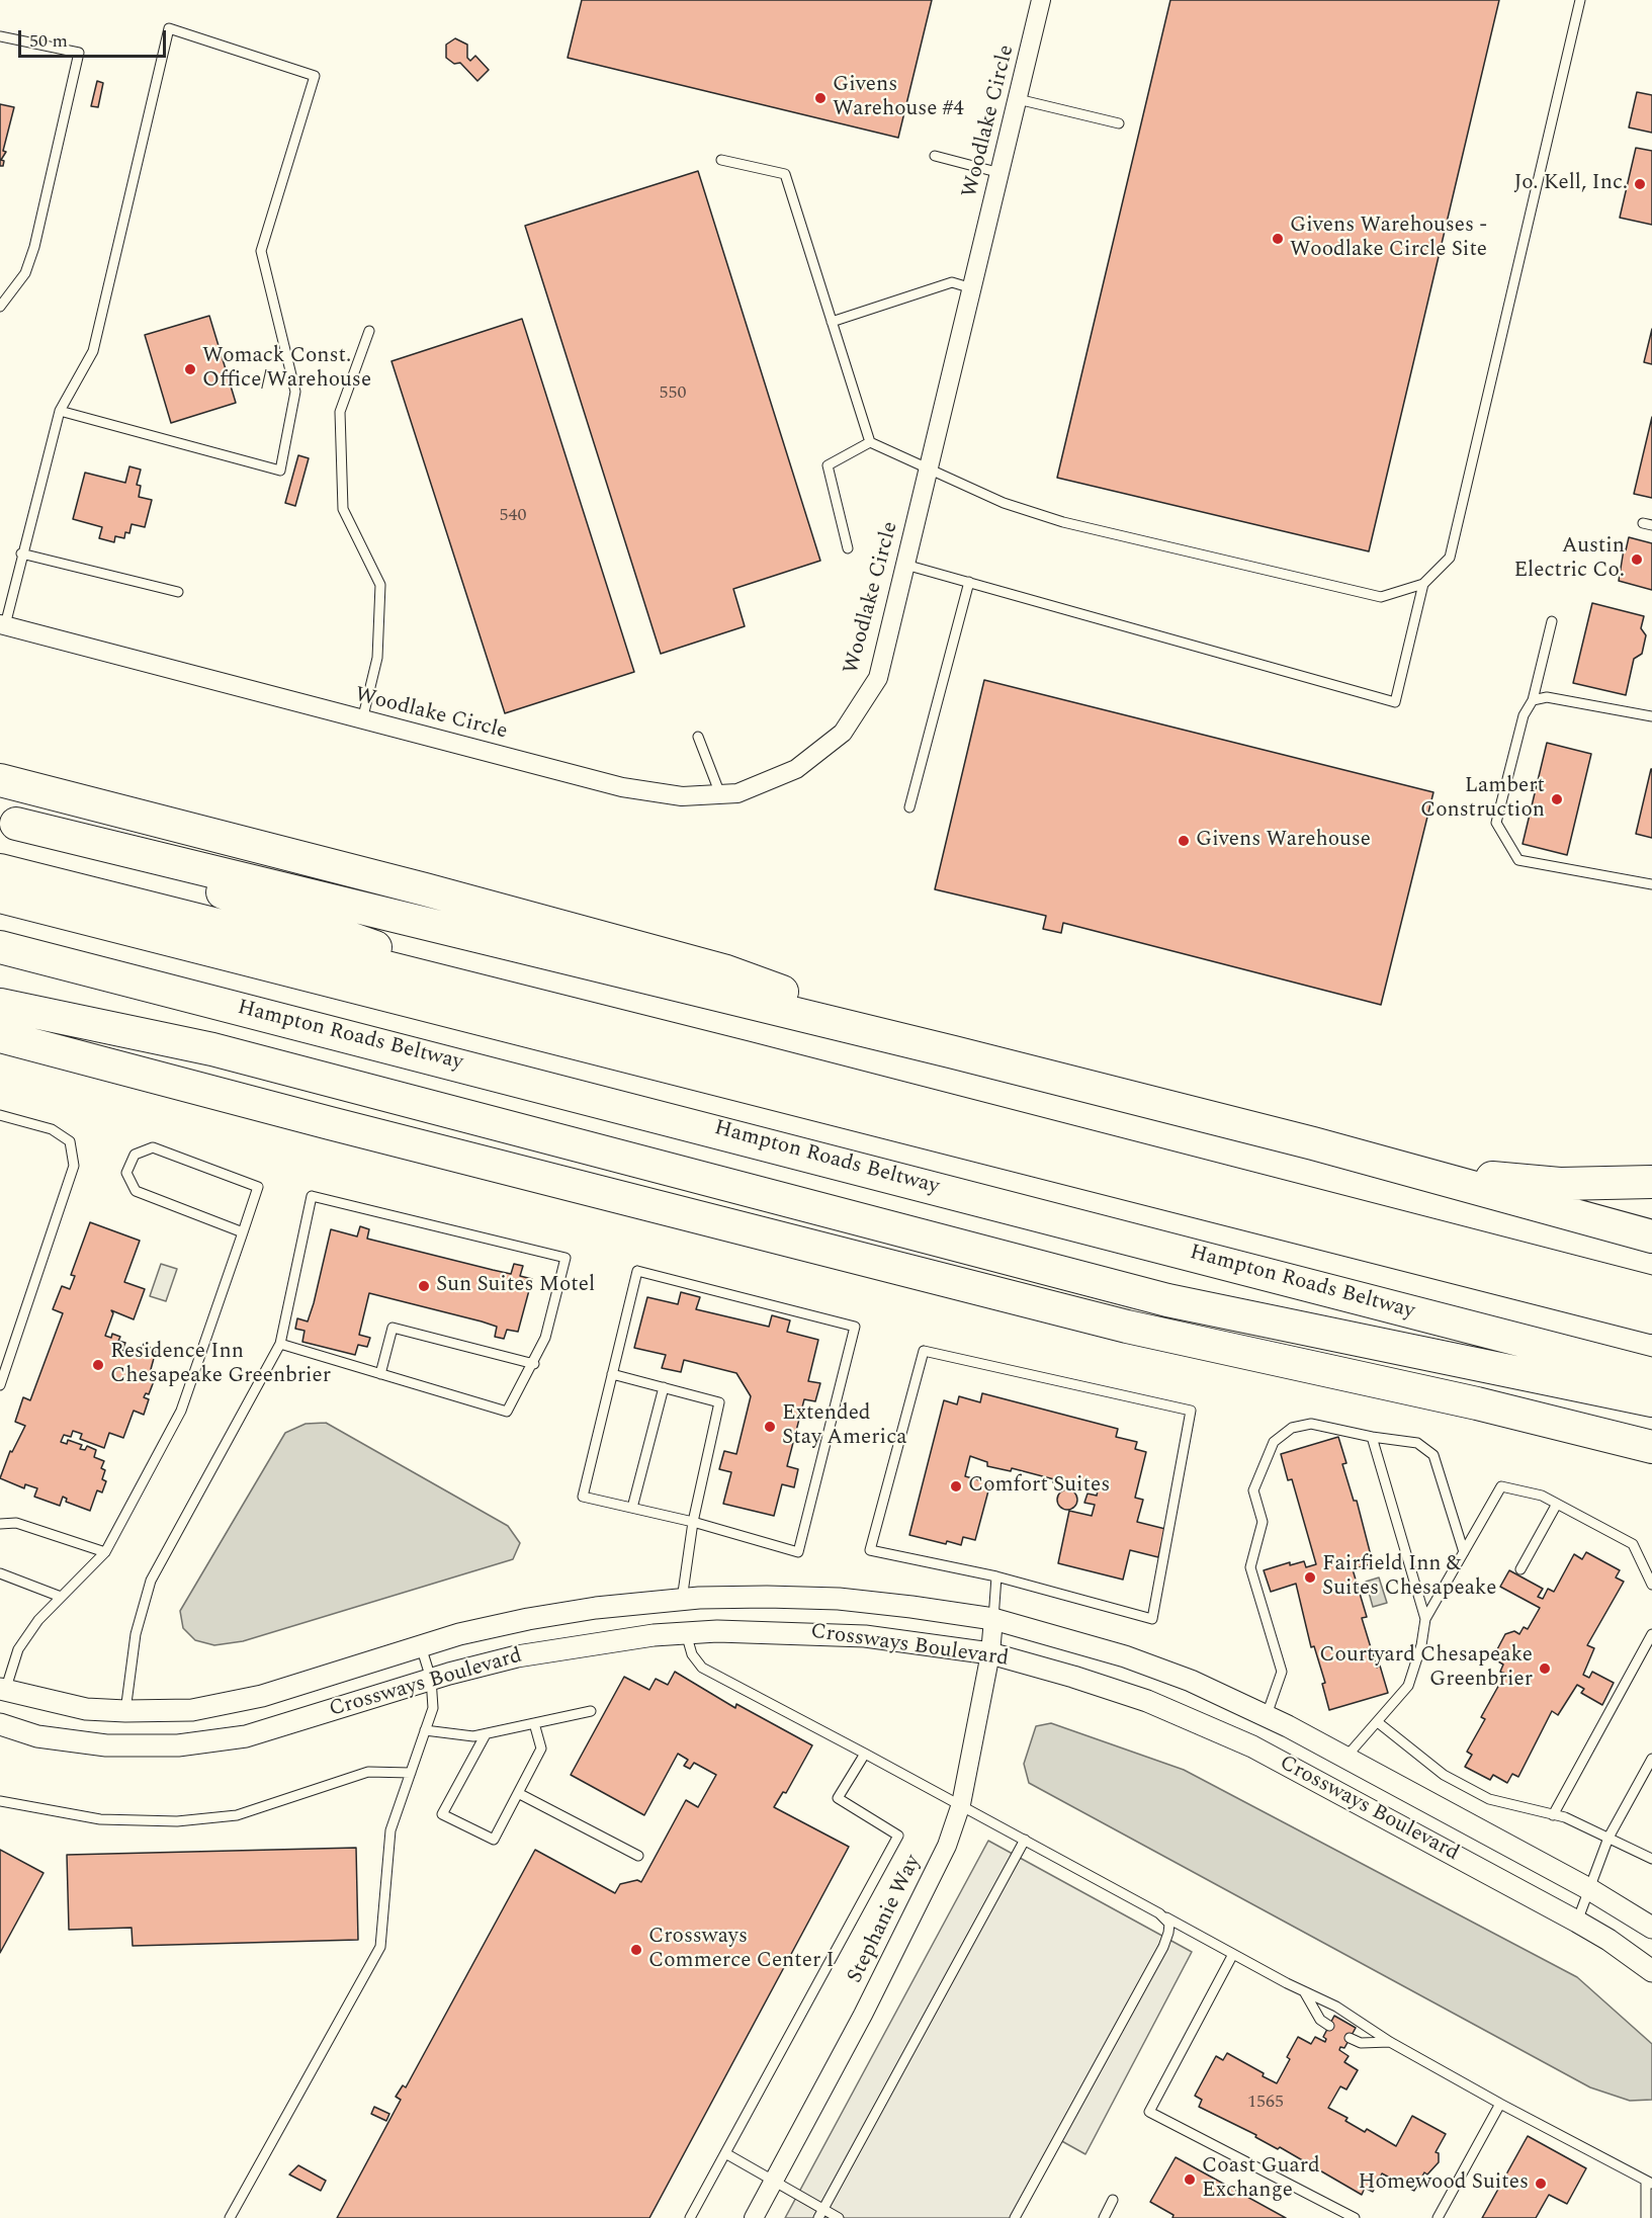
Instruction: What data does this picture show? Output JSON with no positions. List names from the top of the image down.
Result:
{
  "streets": {
    "highway": ["Hampton Roads Beltway"],
    "street": ["Woodlake Circle", "Crossways Boulevard", "Stephanie Way"]
  },
  "crossings": [
    ["Crossways Boulevard", "Stephanie Way"]
  ],
  "places": [
    "Givens Warehouse #4",
    "Jo. Kell, Inc.",
    "Givens Warehouses - Woodlake Circle Site",
    "Womack Const. Office/Warehouse",
    "Austin Electric Co.",
    "Lambert Construction",
    "Givens Warehouse",
    "Sun Suites Motel",
    "Residence Inn Chesapeake Greenbrier",
    "Extended Stay America",
    "Comfort Suites",
    "Fairfield Inn & Suites Chesapeake",
    "Courtyard Chesapeake Greenbrier",
    "Crossways Commerce Center I",
    "Coast Guard Exchange",
    "Homewood Suites"
  ],
  "house_numbers": ["550", "540", "1565"],
  "scale_bar": "50 m"
}
